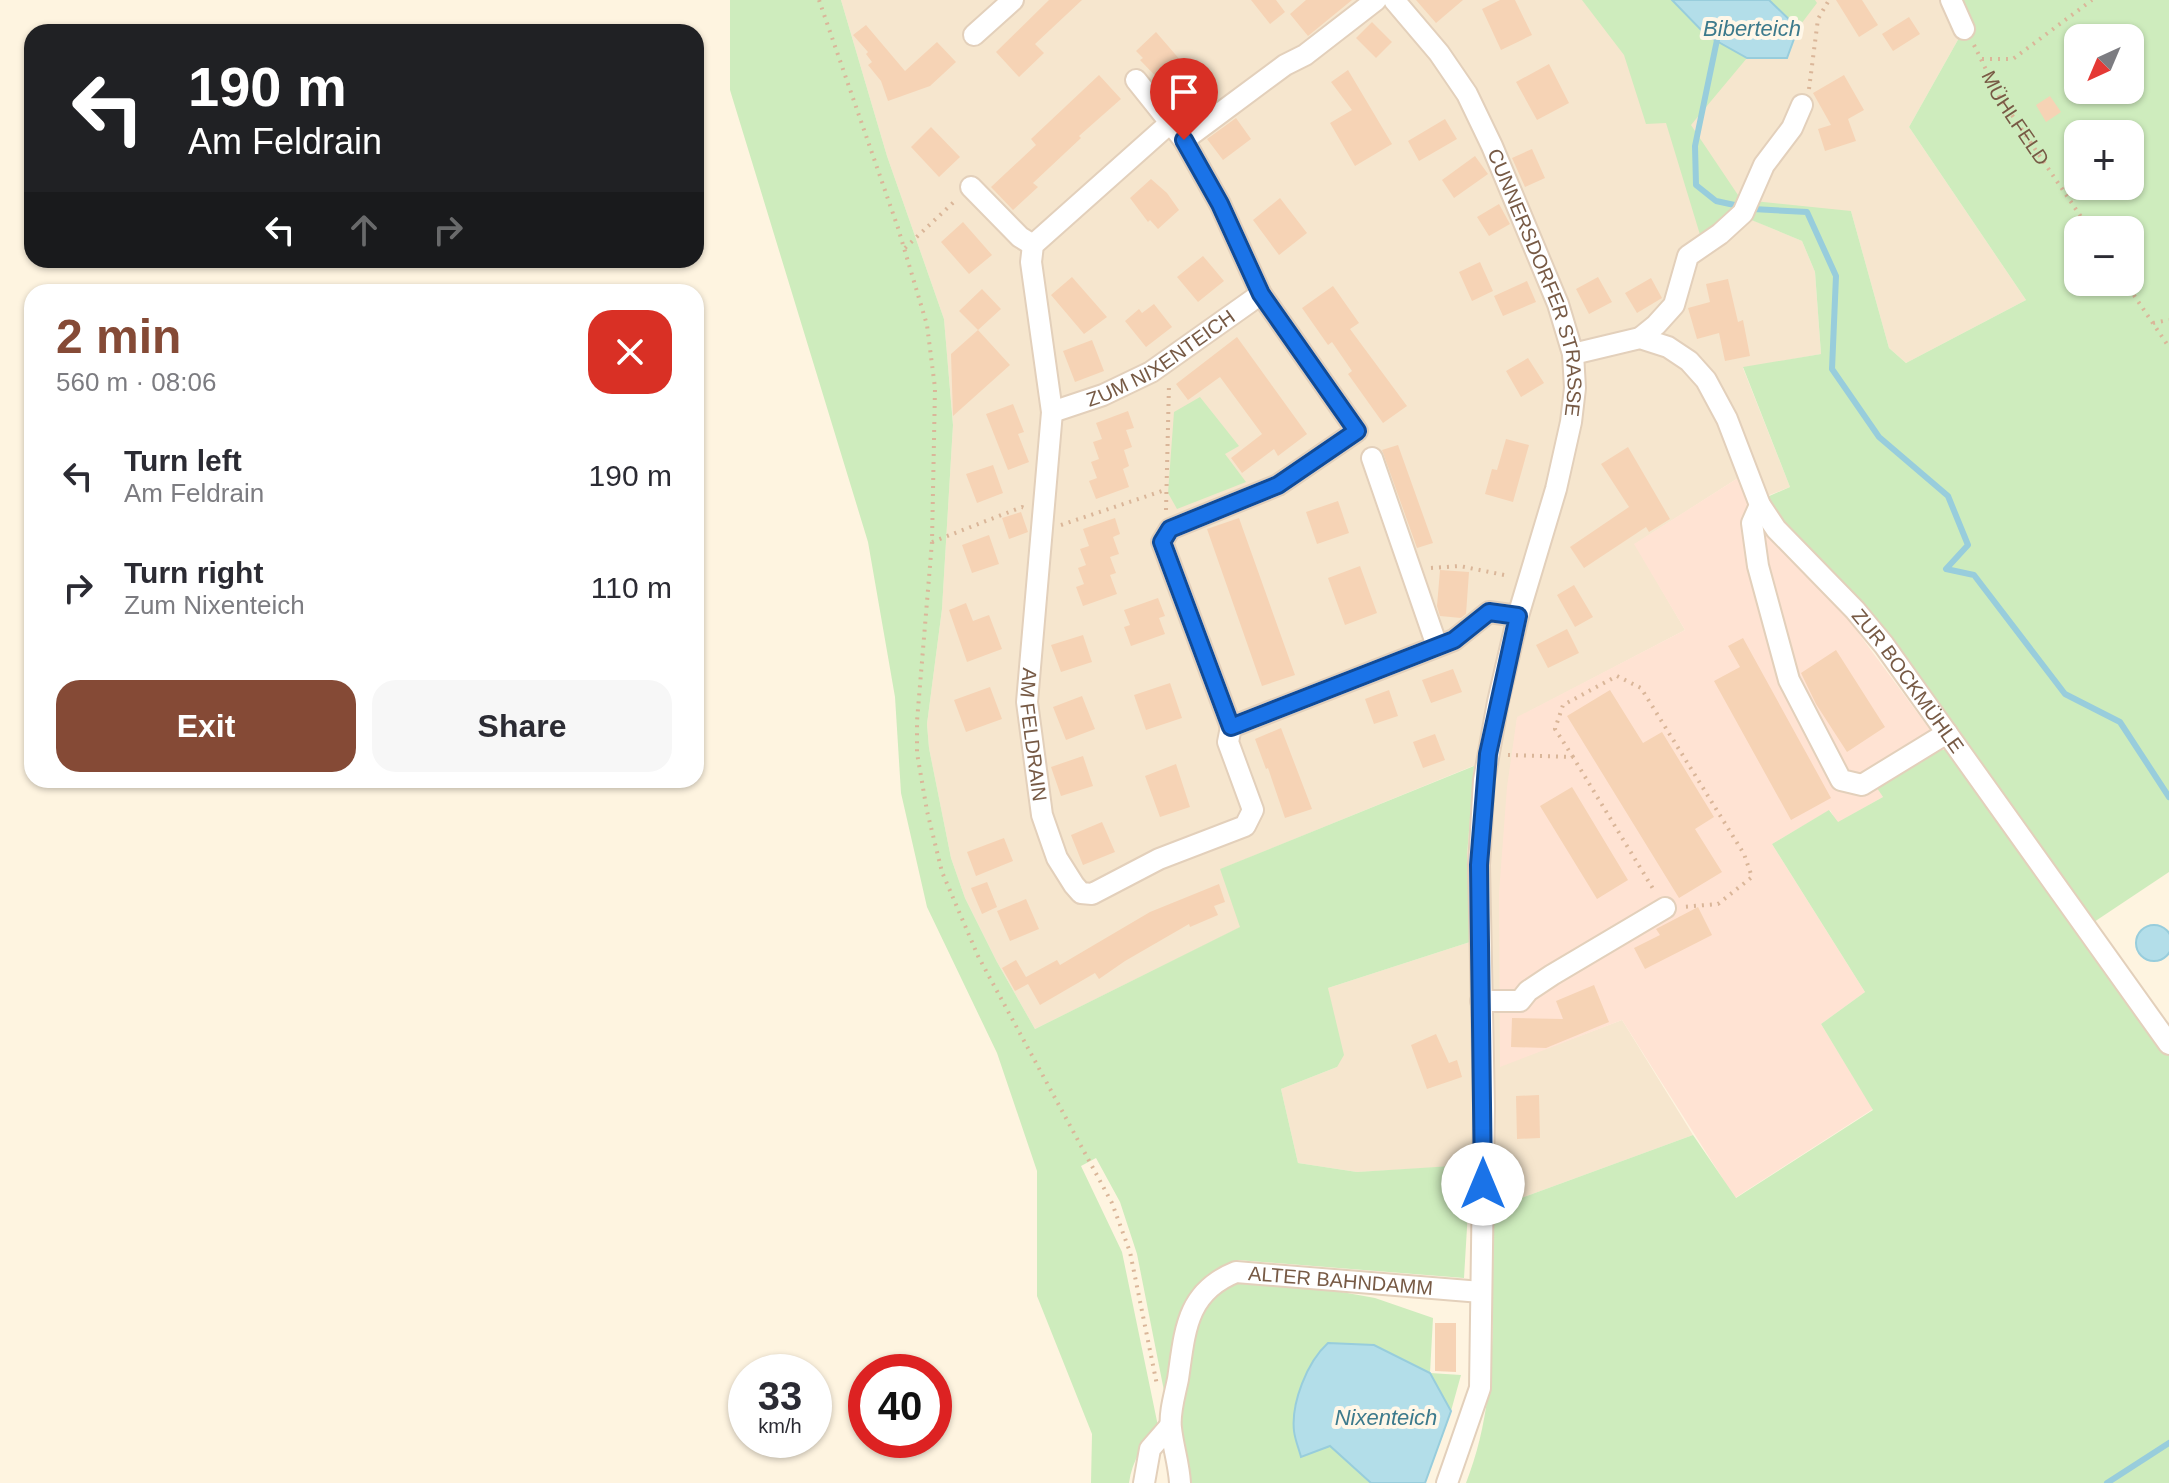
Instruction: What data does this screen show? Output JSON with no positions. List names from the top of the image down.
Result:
{
  "streets": {
    "street": [
      "CUNNERSDORFER STRASSE",
      "ZUM NIXENTEICH",
      "ZUR BOCKMÜHLE",
      "AM FELDRAIN",
      "ALTER BAHNDAMM"
    ],
    "path": ["MÜHLFELD"]
  },
  "crossings": [
    ["CUNNERSDORFER STRASSE", "ALTER BAHNDAMM"],
    ["ZUM NIXENTEICH", "AM FELDRAIN"]
  ],
  "water": ["Biberteich", "Nixenteich"],
  "north": "bottom left",
  "page": {
    "map_buttons": ["+", "−"],
    "turn": ["190 m", "Am Feldrain"],
    "heading": ["2 min", "560 m · 08:06"],
    "list": [
      {
        "name": "Turn left",
        "note": "Am Feldrain",
        "value": "190 m"
      },
      {
        "name": "Turn right",
        "note": "Zum Nixenteich",
        "value": "110 m"
      }
    ],
    "buttons": ["Exit", "Share"],
    "speed": "33 km/h",
    "limit": "40"
  }
}
